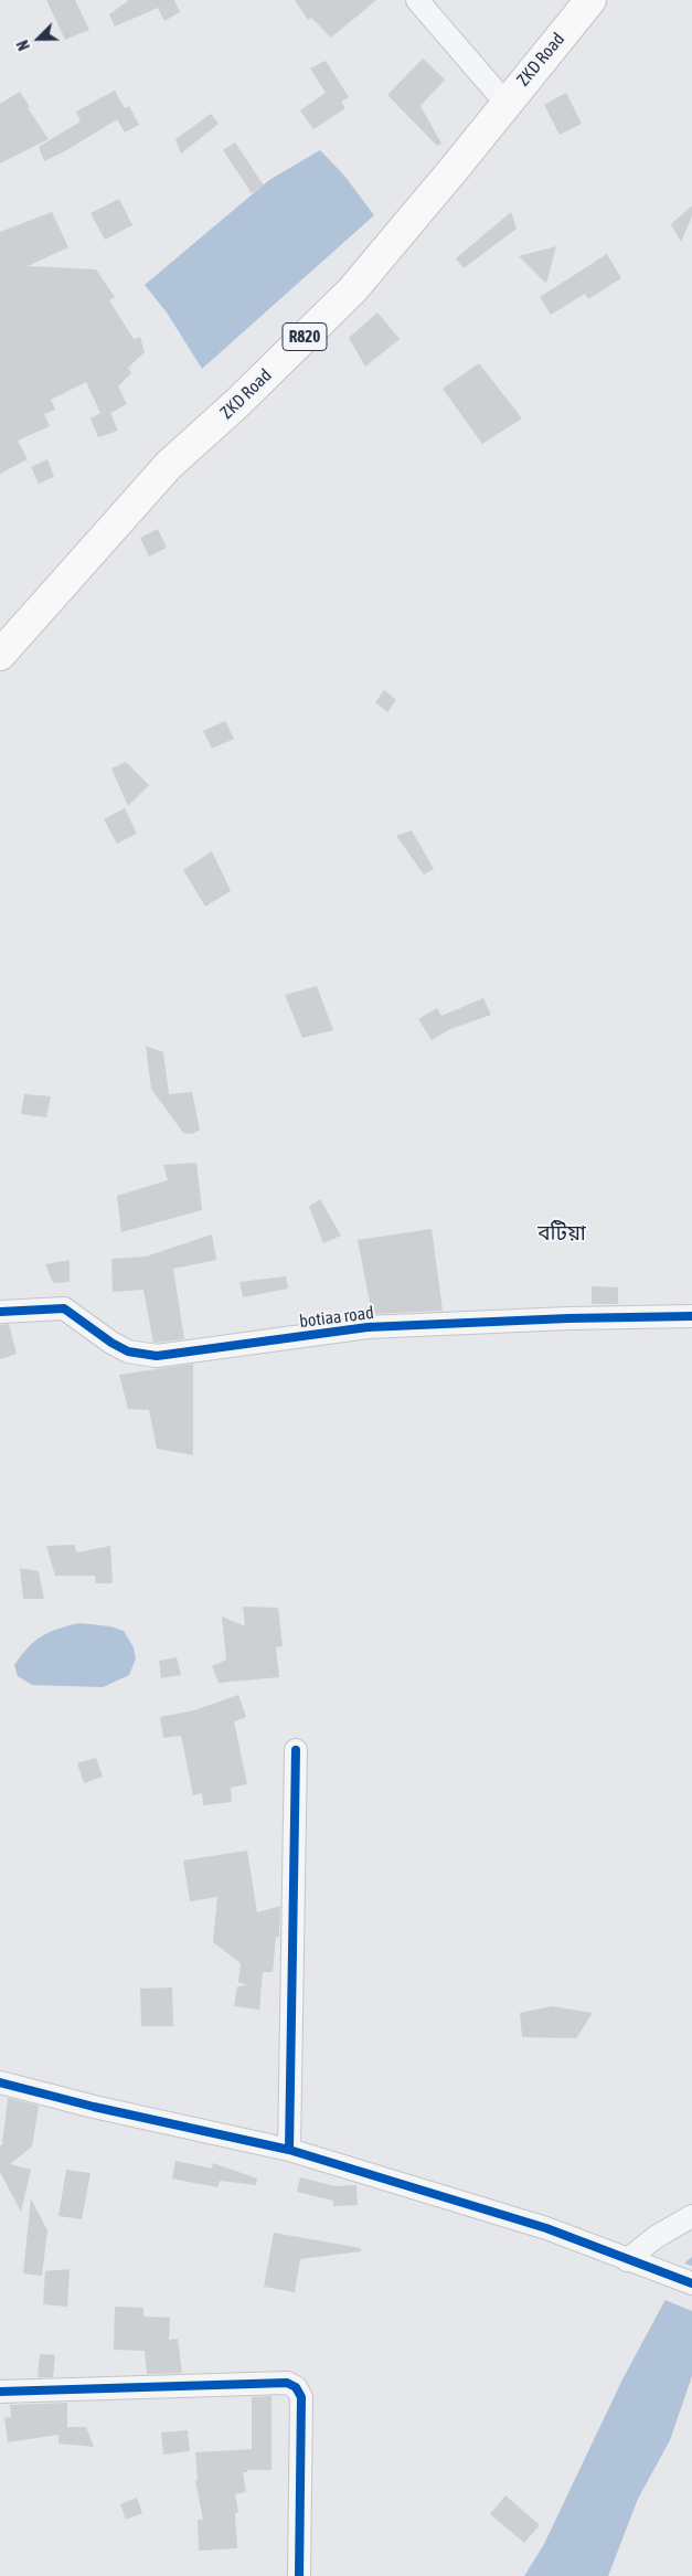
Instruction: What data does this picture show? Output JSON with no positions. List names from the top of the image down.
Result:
{
  "streets": {
    "main road": ["ZKD Road", "R820"],
    "street": ["botiaa road"]
  },
  "districts": ["বটিয়া"],
  "north": "bottom left"
}
